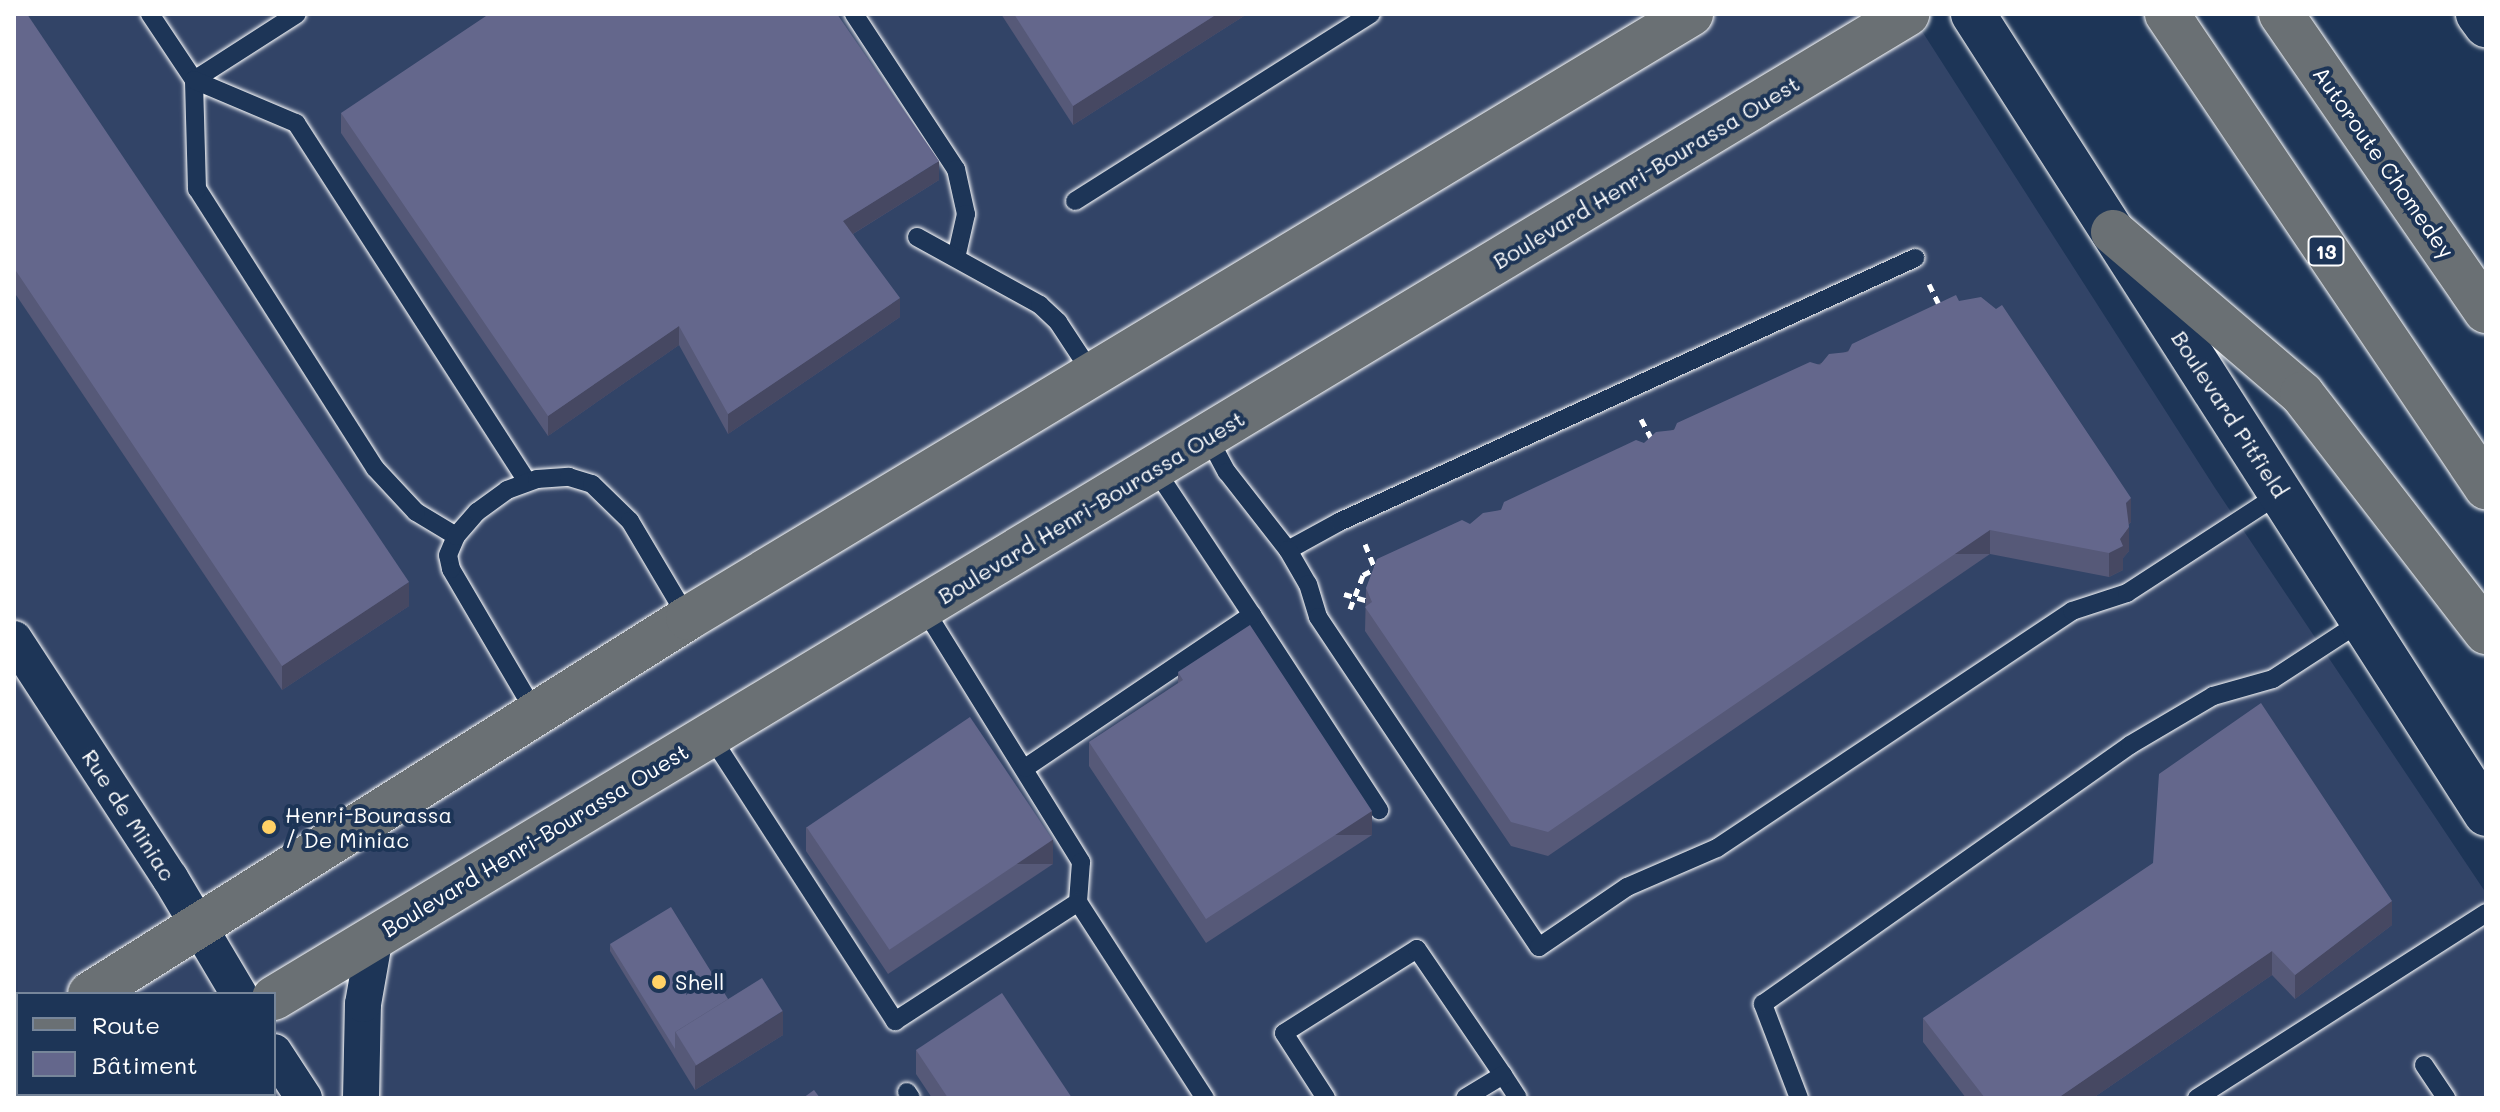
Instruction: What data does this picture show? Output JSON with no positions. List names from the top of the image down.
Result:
{
  "streets": {
    "main road": [
      "Autoroute Chomedey",
      "Boulevard Henri-Bourassa Ouest",
      "13",
      "Boulevard Pitfield"
    ],
    "street": ["Rue de Miniac"]
  },
  "places": ["Henri-Bourassa / De Miniac", "Shell"],
  "legend": ["Route", "Bâtiment"]
}
